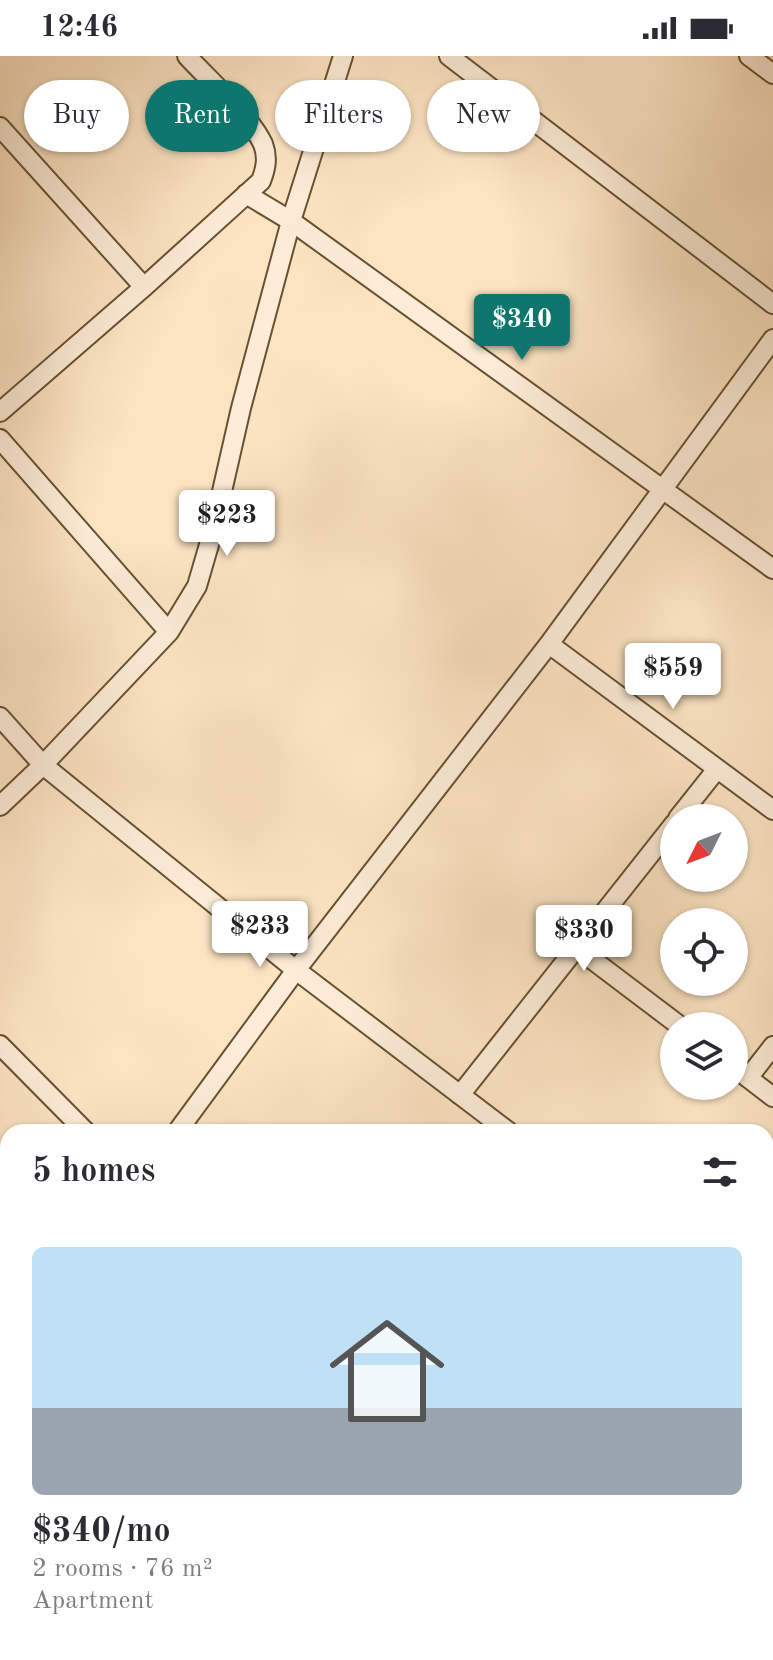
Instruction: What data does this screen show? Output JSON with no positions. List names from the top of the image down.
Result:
{
  "north": "bottom left",
  "page": {
    "status": "12:46",
    "chip": [
      "Buy",
      "Rent",
      "Filters",
      "New"
    ],
    "price": [
      "$340",
      "$223",
      "$559",
      "$233",
      "$330"
    ],
    "heading": "5 homes",
    "list": [
      {
        "name": "$340/mo",
        "note": "2 rooms · 76 m² · Apartment"
      }
    ]
  }
}
